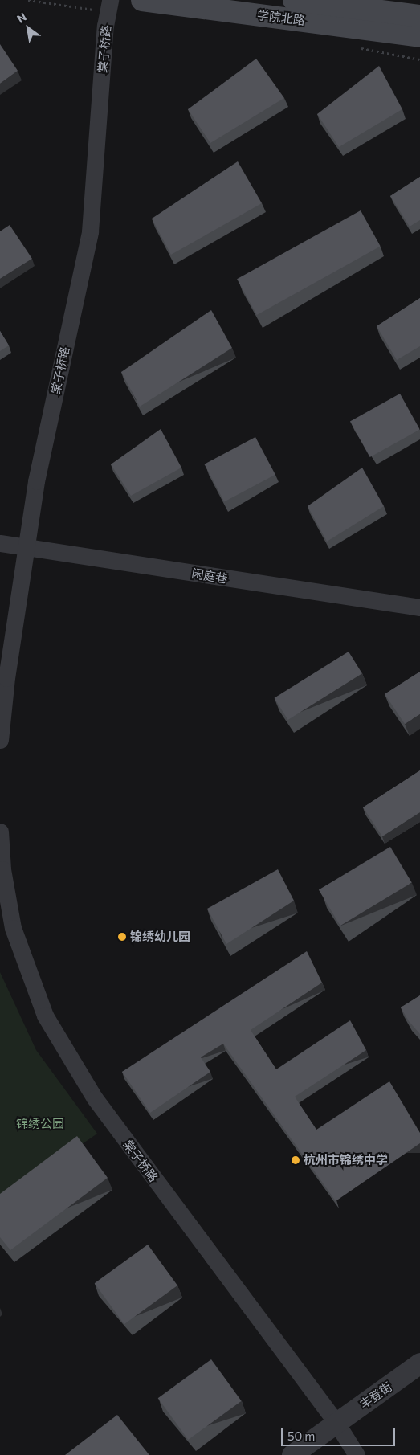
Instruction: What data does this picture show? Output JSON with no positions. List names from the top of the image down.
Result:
{
  "streets": {
    "main road": ["学院北路"],
    "street": ["棠子桥路", "闲庭巷", "丰登街"]
  },
  "crossings": [
    ["棠子桥路", "闲庭巷"],
    ["棠子桥路", "丰登街"]
  ],
  "parks": ["锦绣公园"],
  "places": ["锦绣幼儿园", "杭州市锦绣中学"],
  "scale_bar": "50 m",
  "north": "top left"
}
